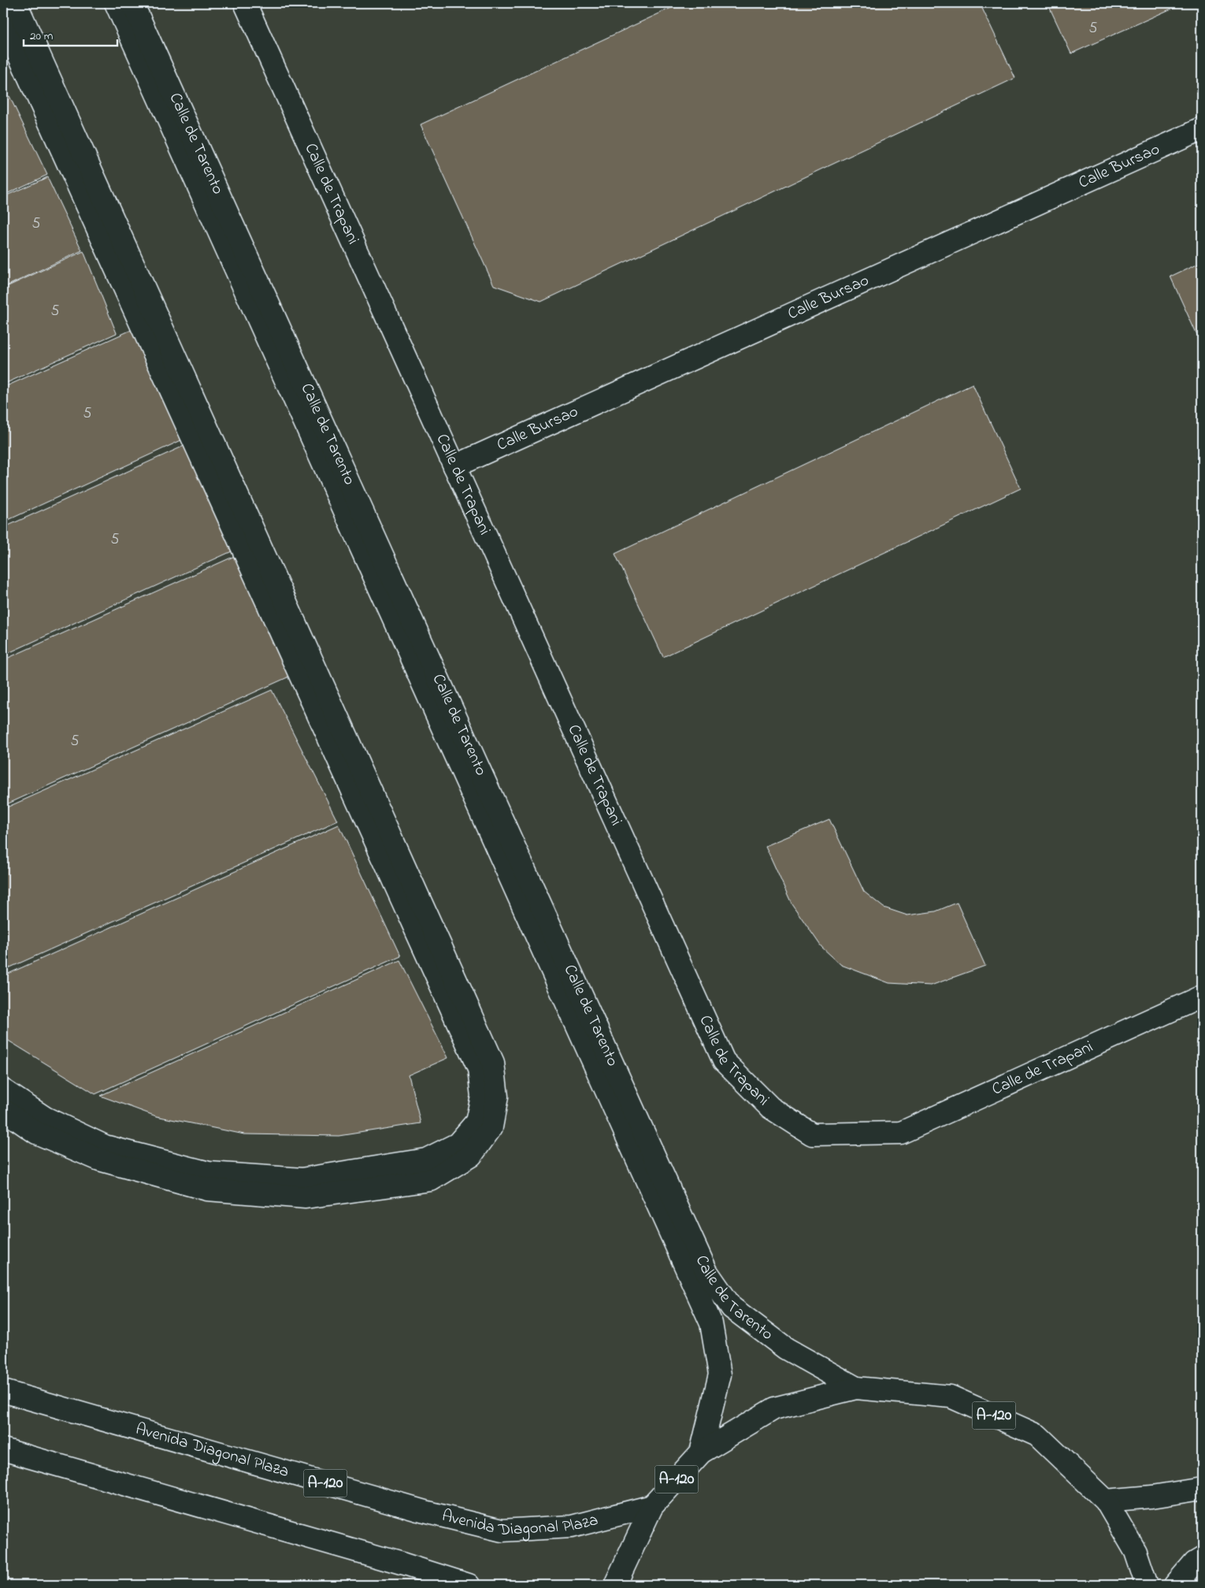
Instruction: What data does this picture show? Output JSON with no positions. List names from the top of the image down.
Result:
{
  "streets": {
    "street": [
      "Calle de Tarento",
      "Calle Bursao",
      "Calle de Trapani",
      "A-120",
      "Avenida Diagonal Plaza"
    ]
  },
  "crossings": [
    ["Calle de Tarento", "A-120"],
    ["Calle Bursao", "Calle de Trapani"],
    ["A-120", "Avenida Diagonal Plaza"]
  ],
  "house_numbers": [
    "5",
    "5",
    "5",
    "5",
    "5",
    "5"
  ],
  "scale_bar": "20 m"
}
